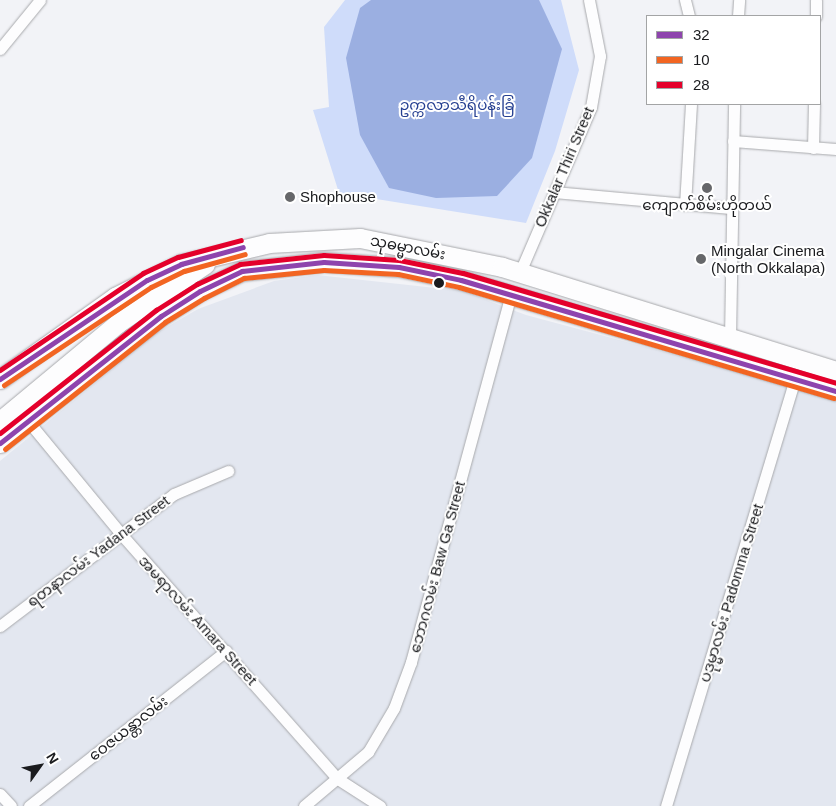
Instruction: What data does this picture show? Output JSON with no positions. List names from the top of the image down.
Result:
{
  "streets": {
    "main road": ["သုဓမ္မာလမ်း"],
    "street": [
      "Okkalar Thiri Street",
      "ရတနာလမ်း Yadana Street",
      "ဘောဂလမ်း Baw Ga Street",
      "ပဒုမ္မာလမ်း Padomma Street",
      "အမရာလမ်း Amara Street",
      "ဝေဇယန္တာလမ်း"
    ]
  },
  "crossings": [
    ["Okkalar Thiri Street", "သုဓမ္မာလမ်း"],
    ["သုဓမ္မာလမ်း", "ဘောဂလမ်း Baw Ga Street"],
    ["သုဓမ္မာလမ်း", "ပဒုမ္မာလမ်း Padomma Street"],
    ["သုဓမ္မာလမ်း", "အမရာလမ်း Amara Street"],
    ["ရတနာလမ်း Yadana Street", "အမရာလမ်း Amara Street"],
    ["ဘောဂလမ်း Baw Ga Street", "အမရာလမ်း Amara Street"],
    ["အမရာလမ်း Amara Street", "ဝေဇယန္တာလမ်း"]
  ],
  "parks": ["ဥက္ကလာသီရိပန်းခြံ"],
  "places": ["ကျောက်စိမ်းဟိုတယ်", "Shophouse", "Mingalar Cinema (North Okkalapa)"],
  "lines": ["transit line 28", "transit line 32", "transit line 10"],
  "legend": ["32", "10", "28"],
  "north": "top right"
}
